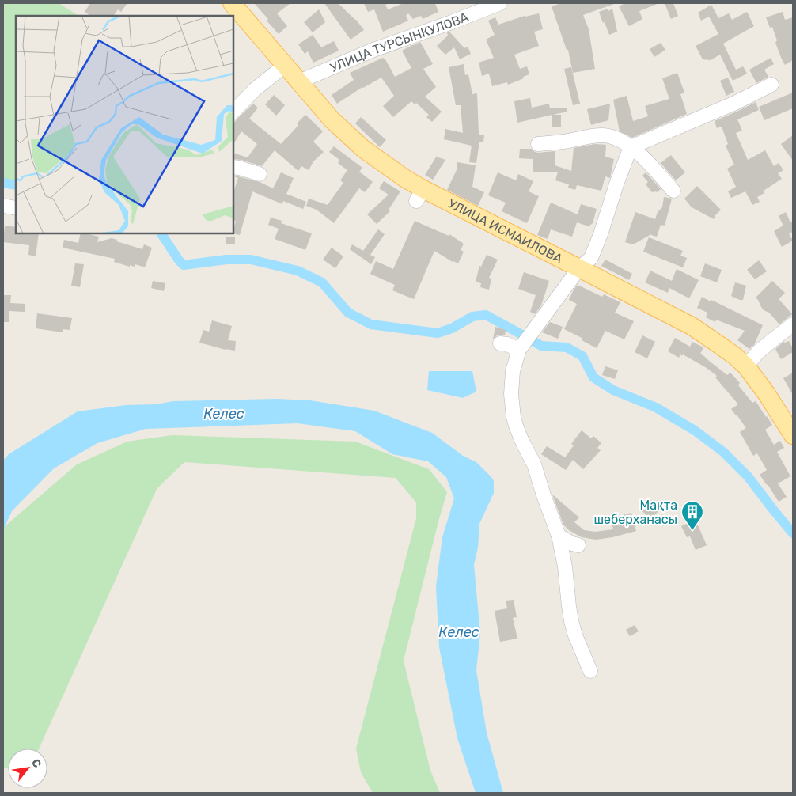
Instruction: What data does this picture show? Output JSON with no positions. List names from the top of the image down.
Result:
{
  "streets": {
    "main road": ["УЛИЦА ИСМАИЛОВА"],
    "street": ["УЛИЦА ТУРСЫНКУЛОВА"]
  },
  "crossings": [
    ["УЛИЦА ТУРСЫНКУЛОВА", "УЛИЦА ИСМАИЛОВА"]
  ],
  "water": ["Келес"],
  "places": {
    "building": ["Мақта шеберханасы"]
  },
  "north": "top right"
}
